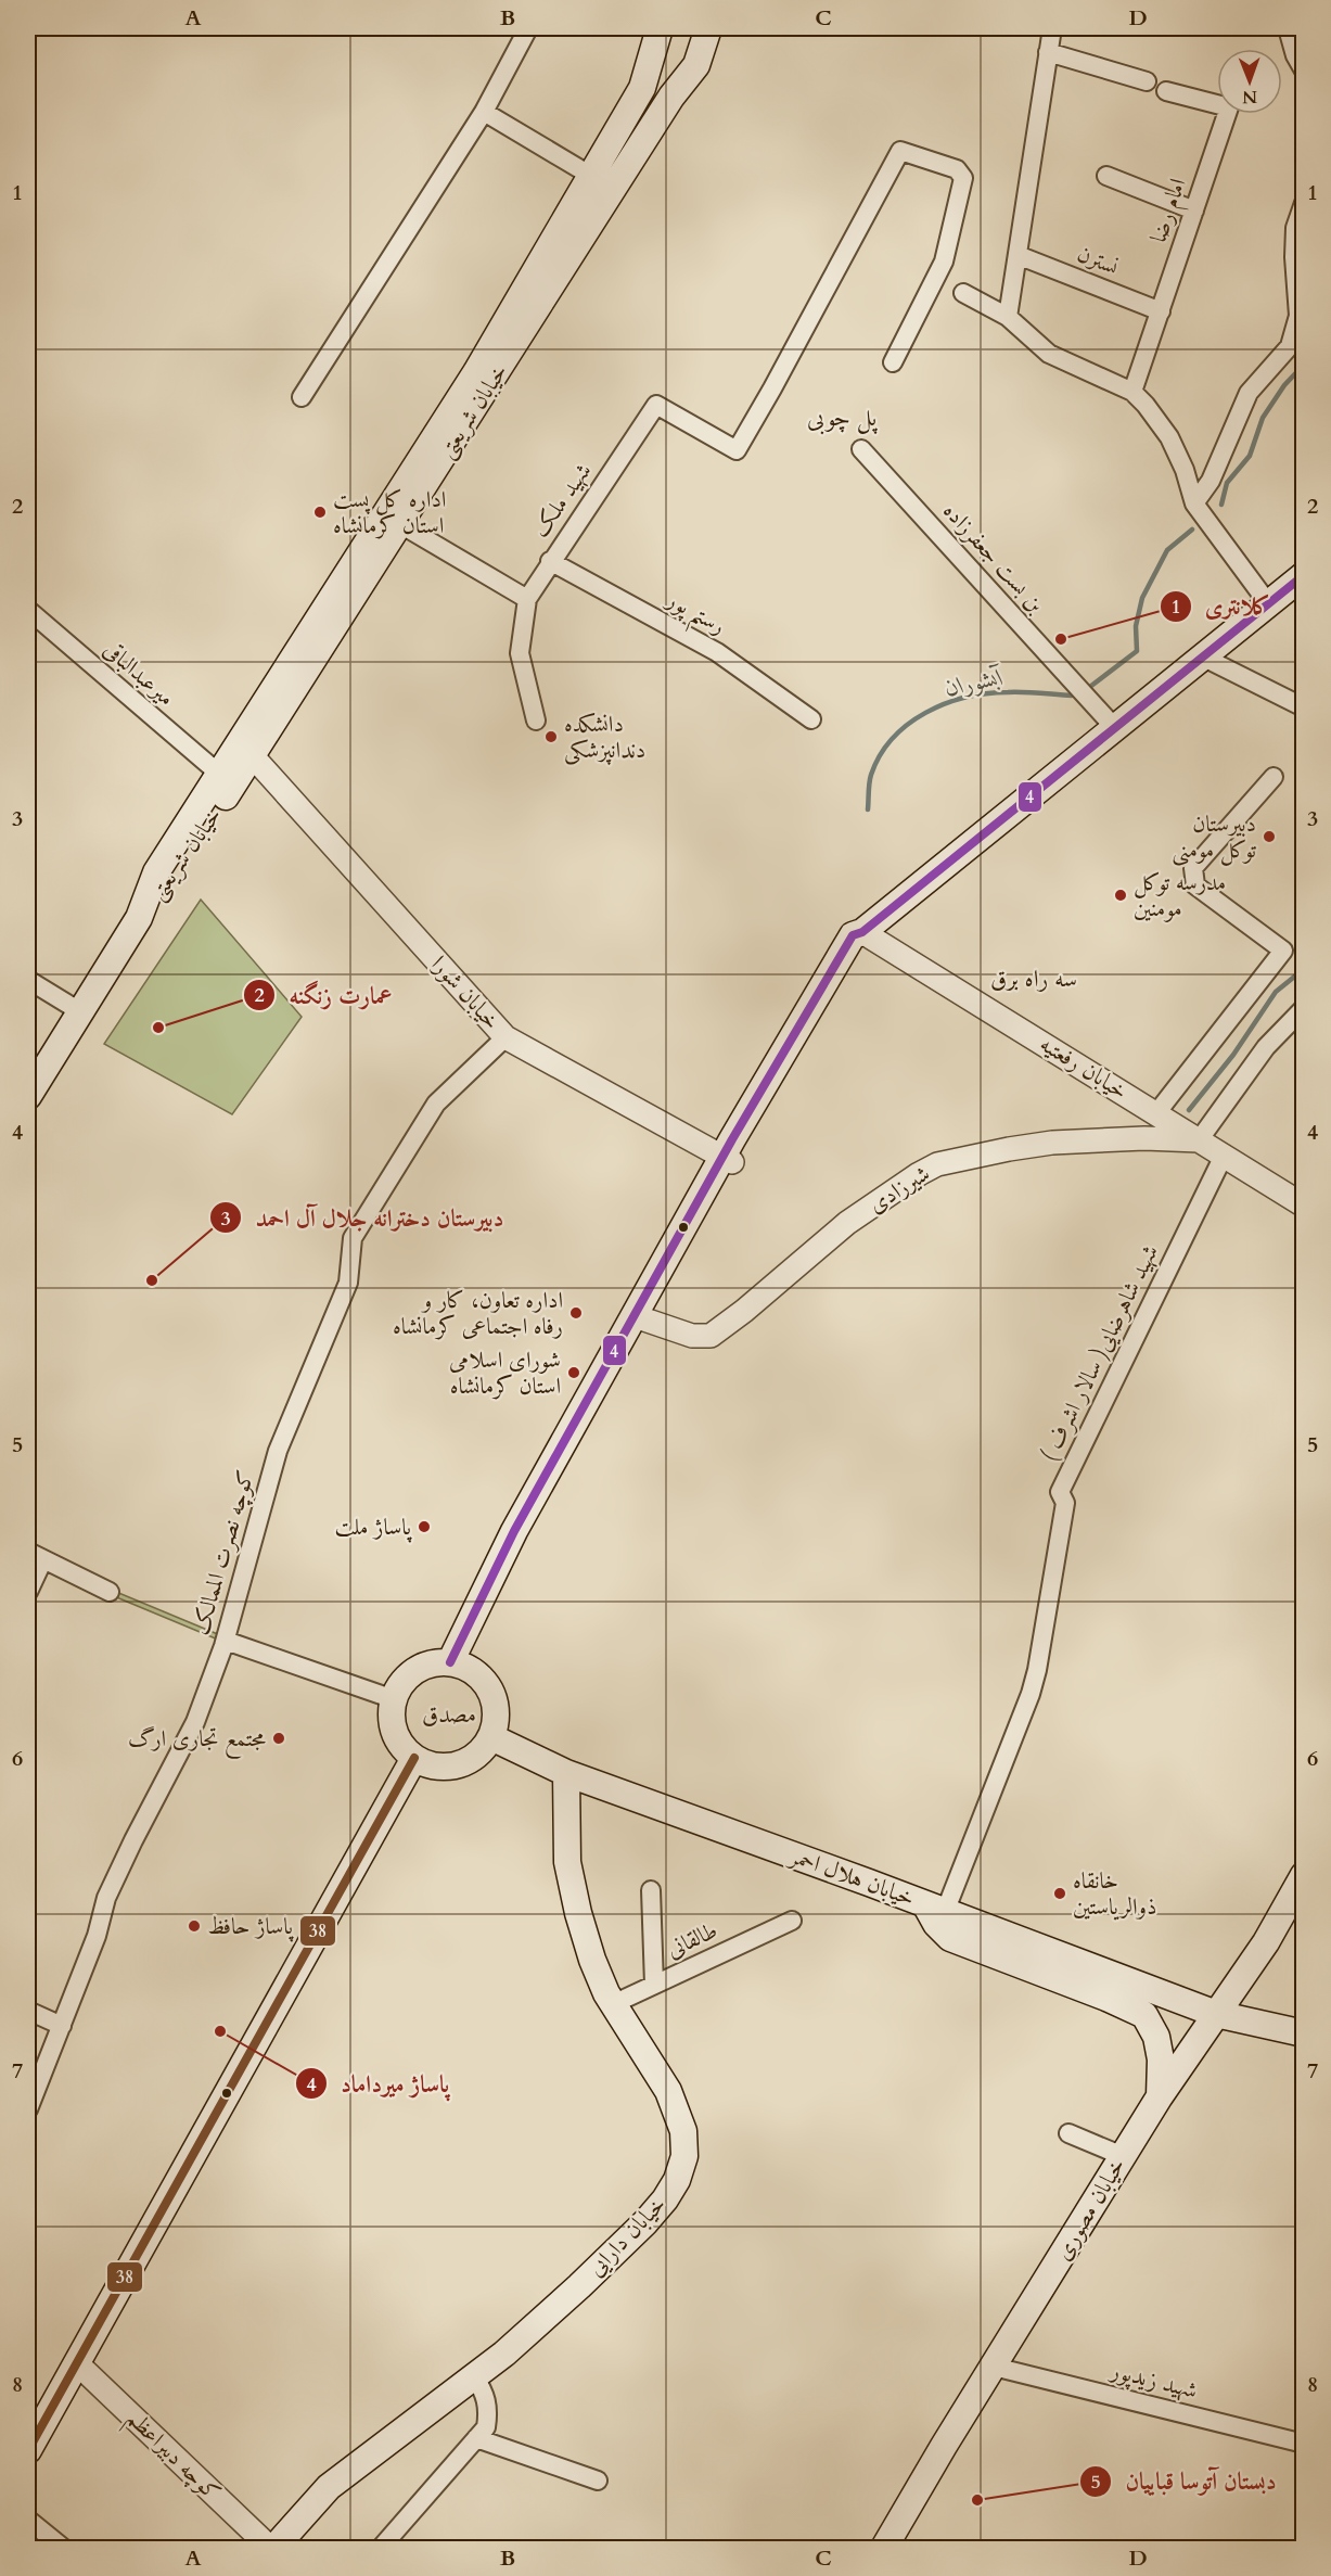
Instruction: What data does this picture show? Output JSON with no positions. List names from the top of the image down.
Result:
{
  "streets": {
    "main road": [
      "خیابان شریعتی",
      "خیابان هلال احمر",
      "خیابان مصوری",
      "خیابان دارایی"
    ],
    "street": [
      "امام رضا",
      "نسترن",
      "شهید ملک",
      "بن بست جعفرزاده",
      "رستم پور",
      "میرعبدالباقی",
      "خیابان شورا",
      "خیابان رفعتیه",
      "شیرزادی",
      "شهید شاهرضایی( سالار اشرف )",
      "کوچه نصرت الممالک",
      "طالقانی",
      "شهید زیدپور",
      "کوچه دبیراعظم"
    ]
  },
  "crossings": [
    ["امام رضا", "نسترن"],
    ["خیابان شریعتی", "میرعبدالباقی"],
    ["خیابان شریعتی", "خیابان شورا"],
    ["شهید ملک", "رستم پور"],
    ["خیابان شورا", "کوچه نصرت الممالک"],
    ["خیابان رفعتیه", "شیرزادی"],
    ["خیابان رفعتیه", "شهید شاهرضایی( سالار اشرف )"],
    ["شهید شاهرضایی( سالار اشرف )", "خیابان هلال احمر"],
    ["خیابان هلال احمر", "خیابان مصوری"],
    ["خیابان هلال احمر", "خیابان دارایی"],
    ["طالقانی", "خیابان دارایی"],
    ["خیابان مصوری", "شهید زیدپور"],
    ["خیابان دارایی", "کوچه دبیراعظم"]
  ],
  "districts": ["پل چوبی", "سه راه برق", "مصدق"],
  "water": ["آبشوران"],
  "places": [
    "اداره کل پست استان کرمانشاه",
    "کلانتری",
    "دانشکده دندانپزشکی",
    "دبیرستان توکل مومنی",
    "مدرسه توکل مومنین",
    "عمارت زنگنه",
    "دبیرستان دخترانه جلال آل احمد",
    "اداره تعاون، کار و رفاه اجتماعی کرمانشاه",
    "شورای اسلامی استان کرمانشاه",
    "پاساژ ملت",
    "مجتمع تجاری ارگ",
    "خانقاه ذوالریاستین",
    "پاساژ حافظ",
    "پاساژ میرداماد",
    "دبستان آتوسا قباییان"
  ],
  "lines": ["transit line 4", "transit line 38"],
  "north": "bottom",
  "grid": {
    "columns": [
      "A",
      "B",
      "C",
      "D"
    ],
    "rows": [
      "1",
      "2",
      "3",
      "4",
      "5",
      "6",
      "7",
      "8"
    ]
  }
}
